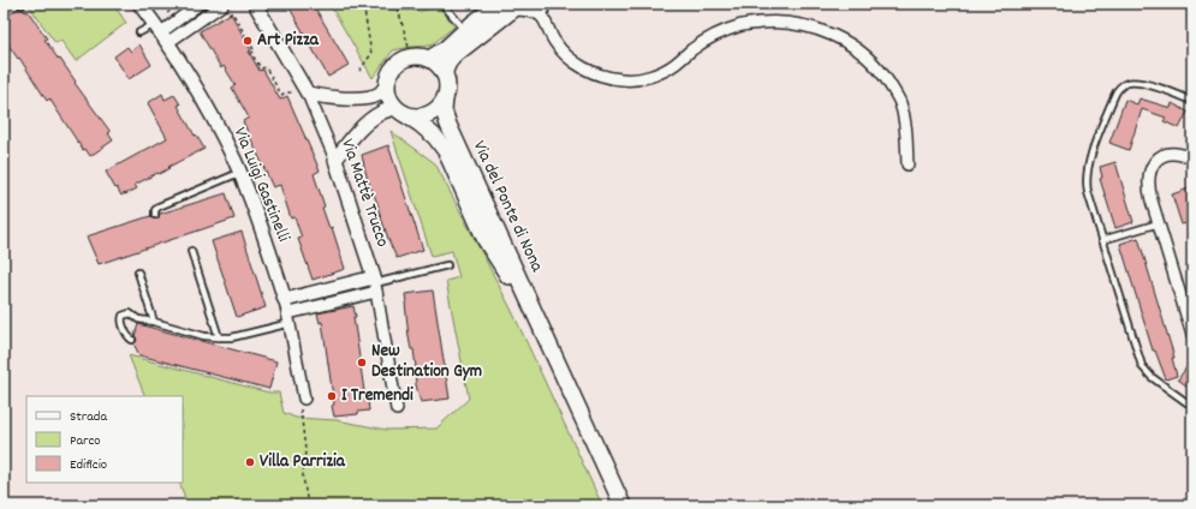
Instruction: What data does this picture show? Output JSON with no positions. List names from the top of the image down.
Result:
{
  "streets": {
    "main road": ["Via del Ponte di Nona"],
    "street": ["Via Luigi Gastinelli", "Via Mattè Trucco"]
  },
  "places": [
    "Art Pizza",
    "New Destination Gym",
    "I Tremendi",
    "Villa Parrizia"
  ],
  "legend": ["Strada", "Parco", "Edificio"]
}
